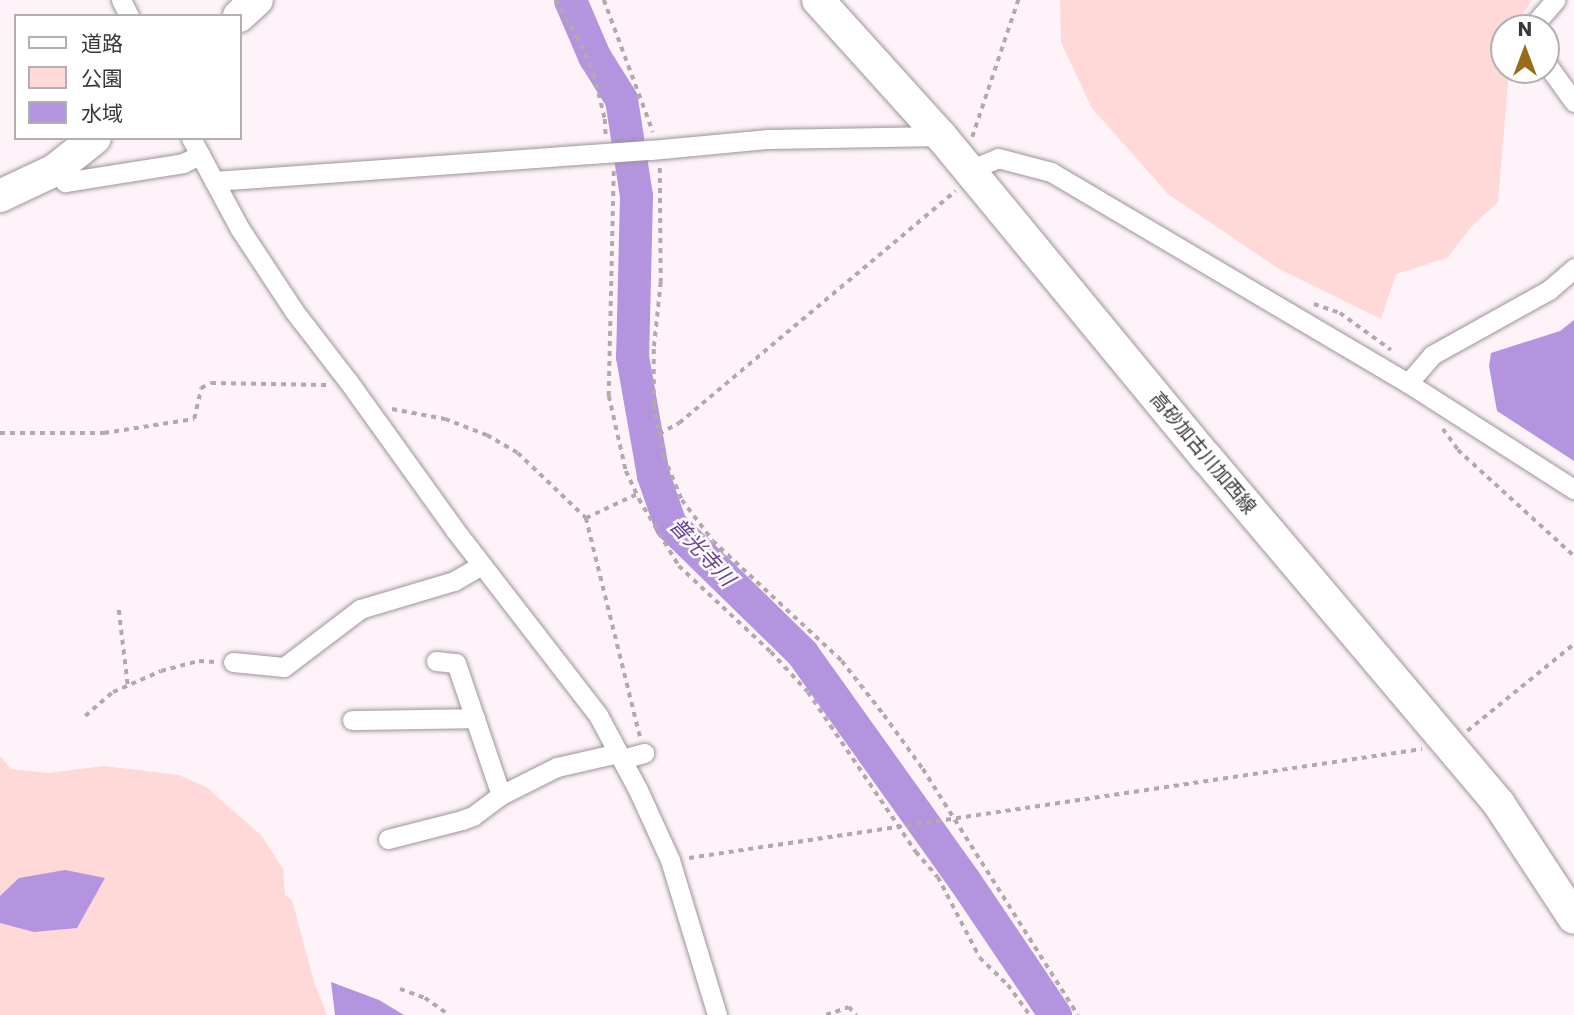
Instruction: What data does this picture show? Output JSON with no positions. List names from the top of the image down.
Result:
{
  "streets": {
    "main road": ["高砂加古川加西線"]
  },
  "water": ["普光寺川"],
  "legend": ["道路", "公園", "水域"],
  "north": "top"
}
